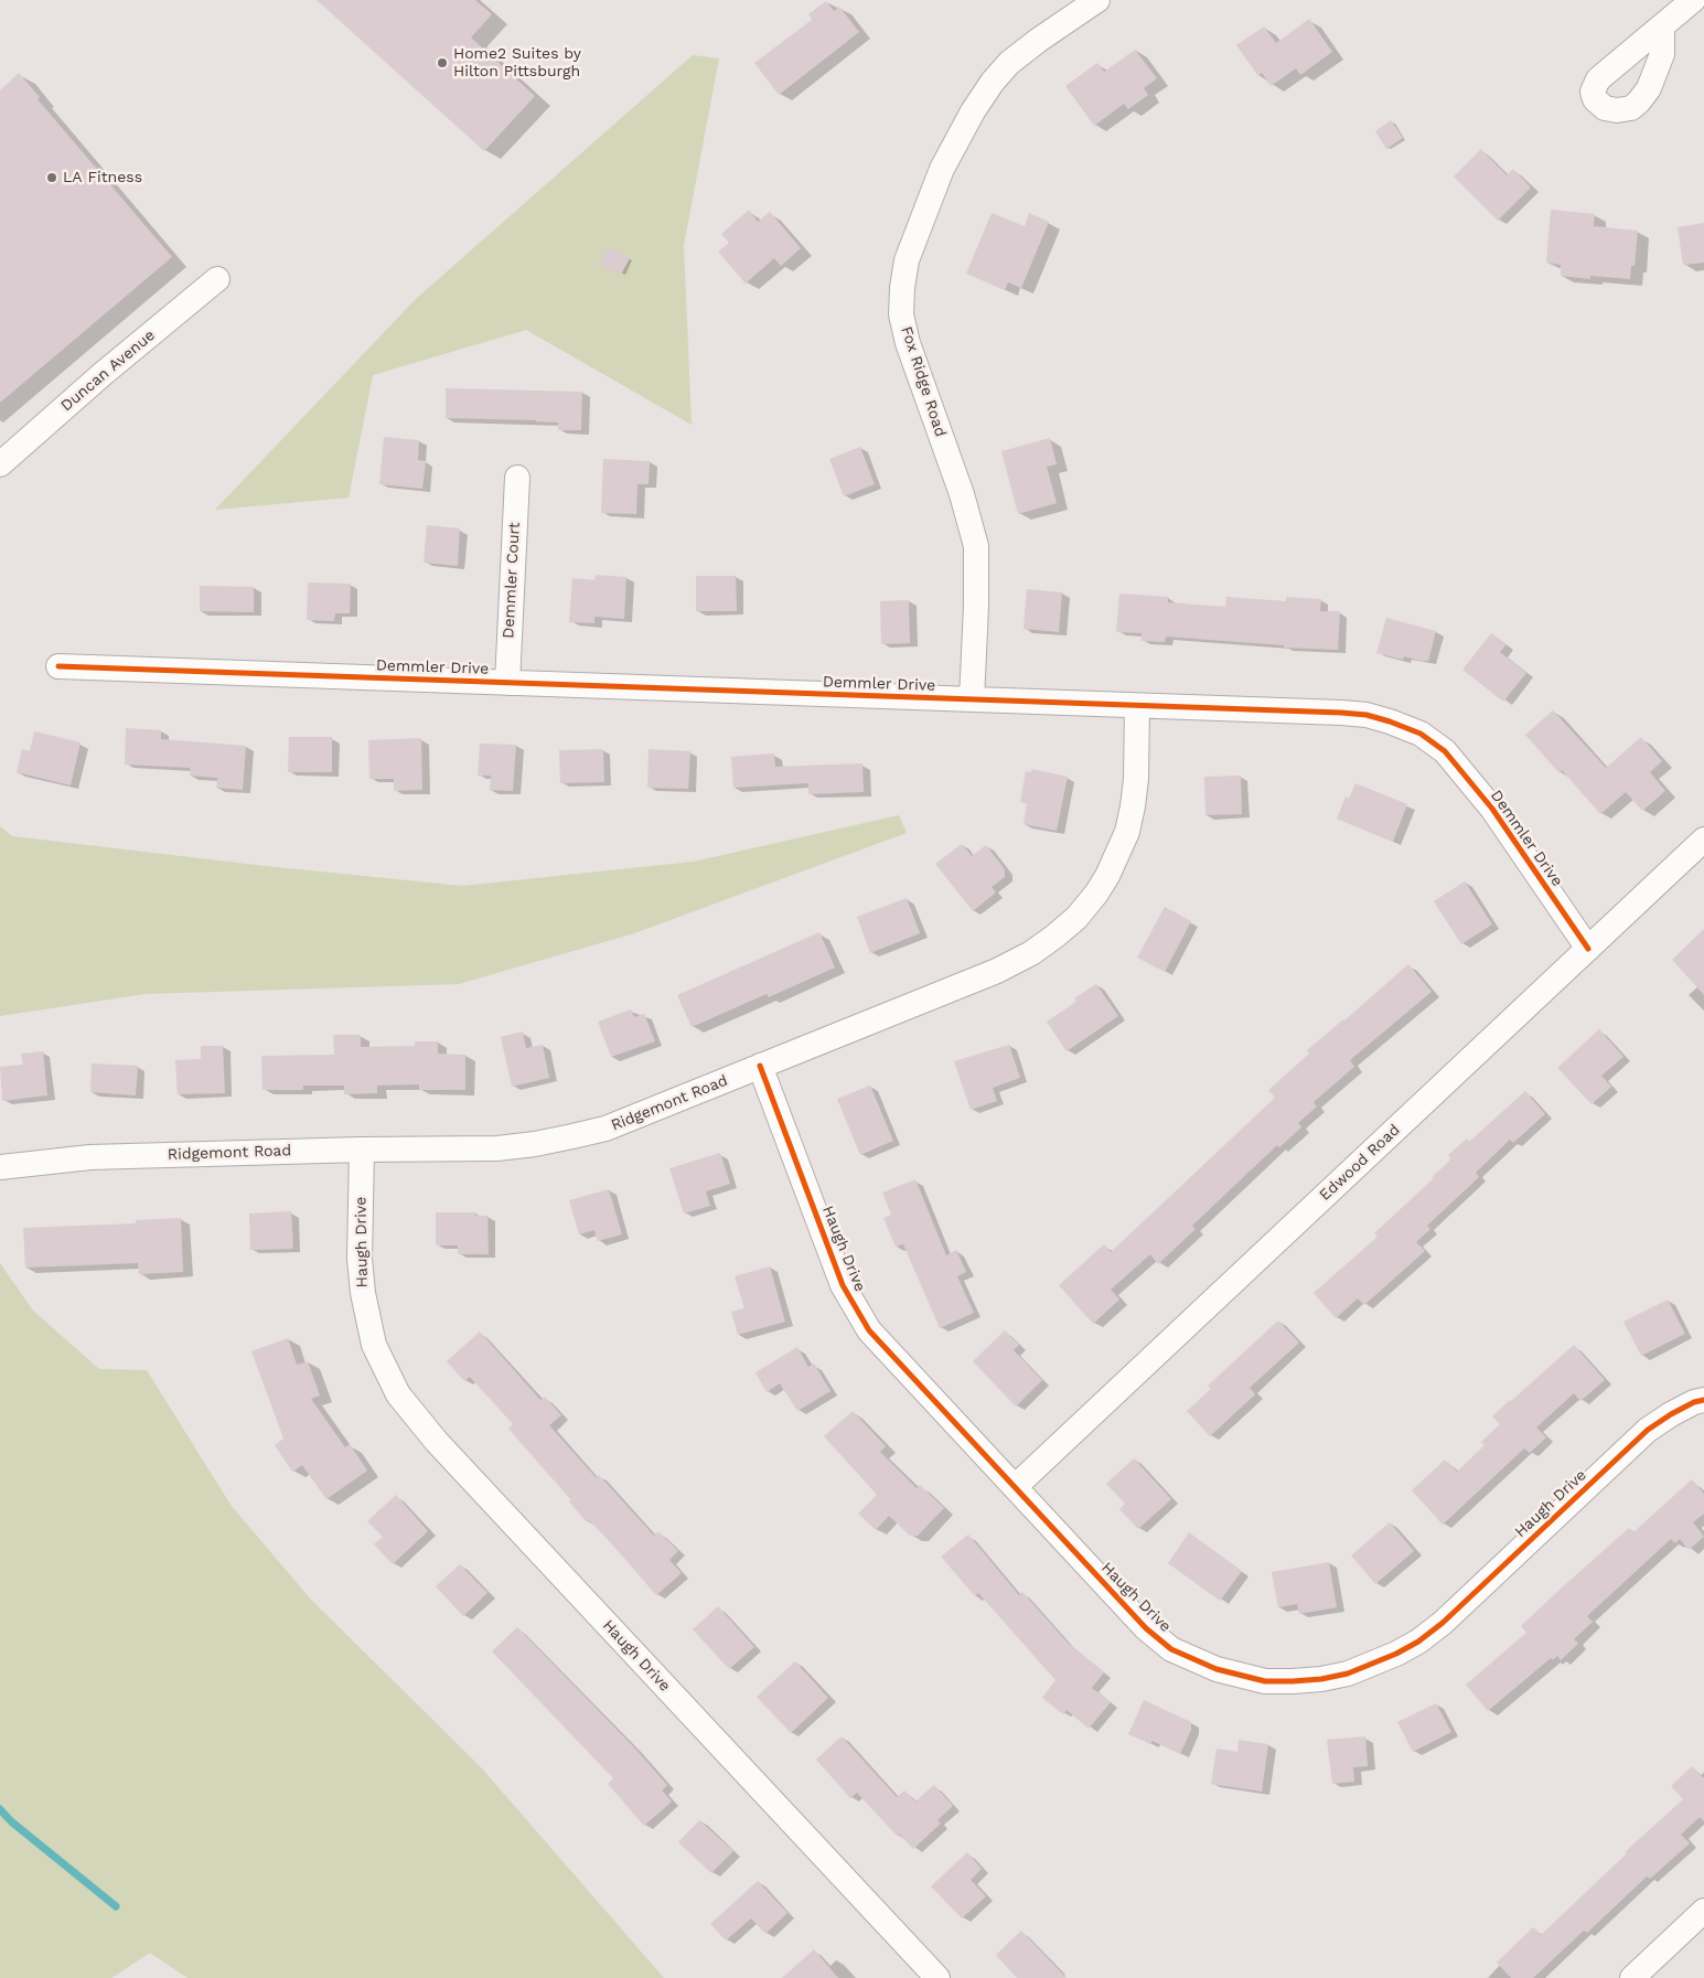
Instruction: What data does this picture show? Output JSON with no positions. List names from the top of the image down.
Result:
{
  "streets": {
    "street": [
      "Duncan Avenue",
      "Fox Ridge Road",
      "Demmler Court",
      "Demmler Drive",
      "Ridgemont Road",
      "Edwood Road",
      "Haugh Drive"
    ]
  },
  "crossings": [
    ["Fox Ridge Road", "Demmler Drive"],
    ["Demmler Court", "Demmler Drive"],
    ["Demmler Drive", "Ridgemont Road"],
    ["Demmler Drive", "Edwood Road"],
    ["Ridgemont Road", "Haugh Drive"],
    ["Edwood Road", "Haugh Drive"]
  ],
  "places": ["Home2 Suites by Hilton Pittsburgh", "LA Fitness"]
}
